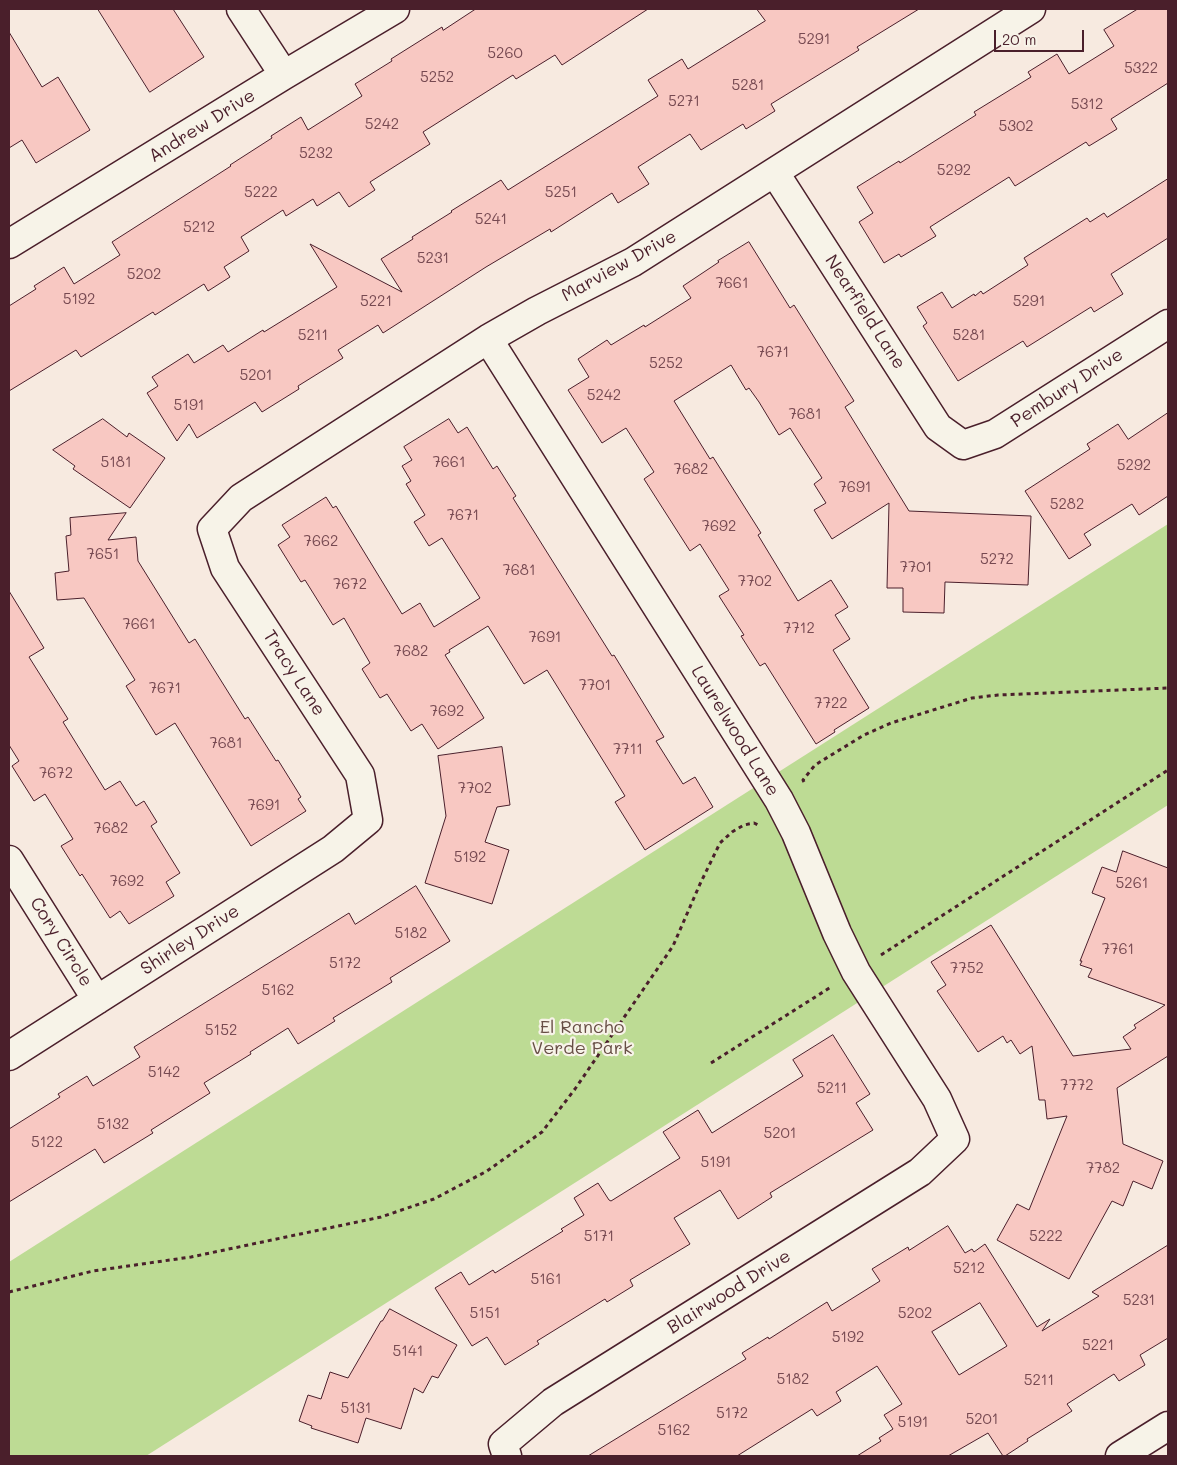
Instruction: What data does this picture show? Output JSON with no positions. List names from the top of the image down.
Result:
{
  "streets": {
    "street": [
      "Andrew Drive",
      "Marview Drive",
      "Nearfield Lane",
      "Pembury Drive",
      "Tracy Lane",
      "Laurelwood Lane",
      "Shirley Drive",
      "Cory Circle",
      "Blairwood Drive"
    ]
  },
  "crossings": [
    ["Marview Drive", "Nearfield Lane"],
    ["Marview Drive", "Tracy Lane"],
    ["Marview Drive", "Laurelwood Lane"],
    ["Nearfield Lane", "Pembury Drive"],
    ["Tracy Lane", "Shirley Drive"],
    ["Laurelwood Lane", "Blairwood Drive"],
    ["Shirley Drive", "Cory Circle"]
  ],
  "parks": ["El Rancho Verde Park"],
  "house_numbers": [
    "5291",
    "5260",
    "5322",
    "5252",
    "5281",
    "5271",
    "5312",
    "5242",
    "5302",
    "5232",
    "5292",
    "5222",
    "5251",
    "5241",
    "5212",
    "5231",
    "5202",
    "7661",
    "5192",
    "5221",
    "5291",
    "5211",
    "5281",
    "7671",
    "5252",
    "5201",
    "5242",
    "5191",
    "7681",
    "5181",
    "7661",
    "5292",
    "7682",
    "7691",
    "5282",
    "7671",
    "7692",
    "7662",
    "7651",
    "5272",
    "7701",
    "7681",
    "7702",
    "7672",
    "7661",
    "7712",
    "7691",
    "7682",
    "7701",
    "7671",
    "7722",
    "7692",
    "7681",
    "7711",
    "7672",
    "7702",
    "7691",
    "7682",
    "5192",
    "7692",
    "5261",
    "5182",
    "7761",
    "5172",
    "7752",
    "5162",
    "5152",
    "5142",
    "7772",
    "5211",
    "5132",
    "5201",
    "5122",
    "5191",
    "7782",
    "5171",
    "5222",
    "5212",
    "5161",
    "5231",
    "5151",
    "5202",
    "5192",
    "5221",
    "5141",
    "5182",
    "5211",
    "5131",
    "5172",
    "5201",
    "5191",
    "5162"
  ],
  "scale_bar": "20 m"
}
